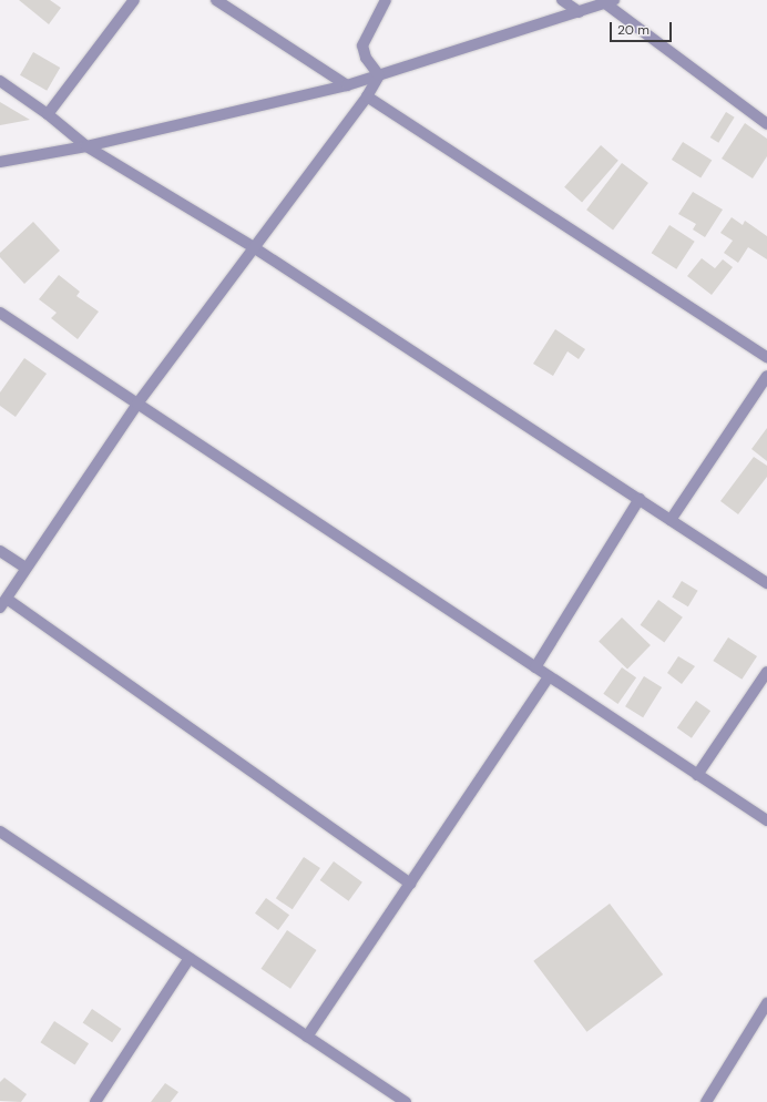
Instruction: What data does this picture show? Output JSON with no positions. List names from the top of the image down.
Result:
{
  "scale_bar": "20 m"
}
